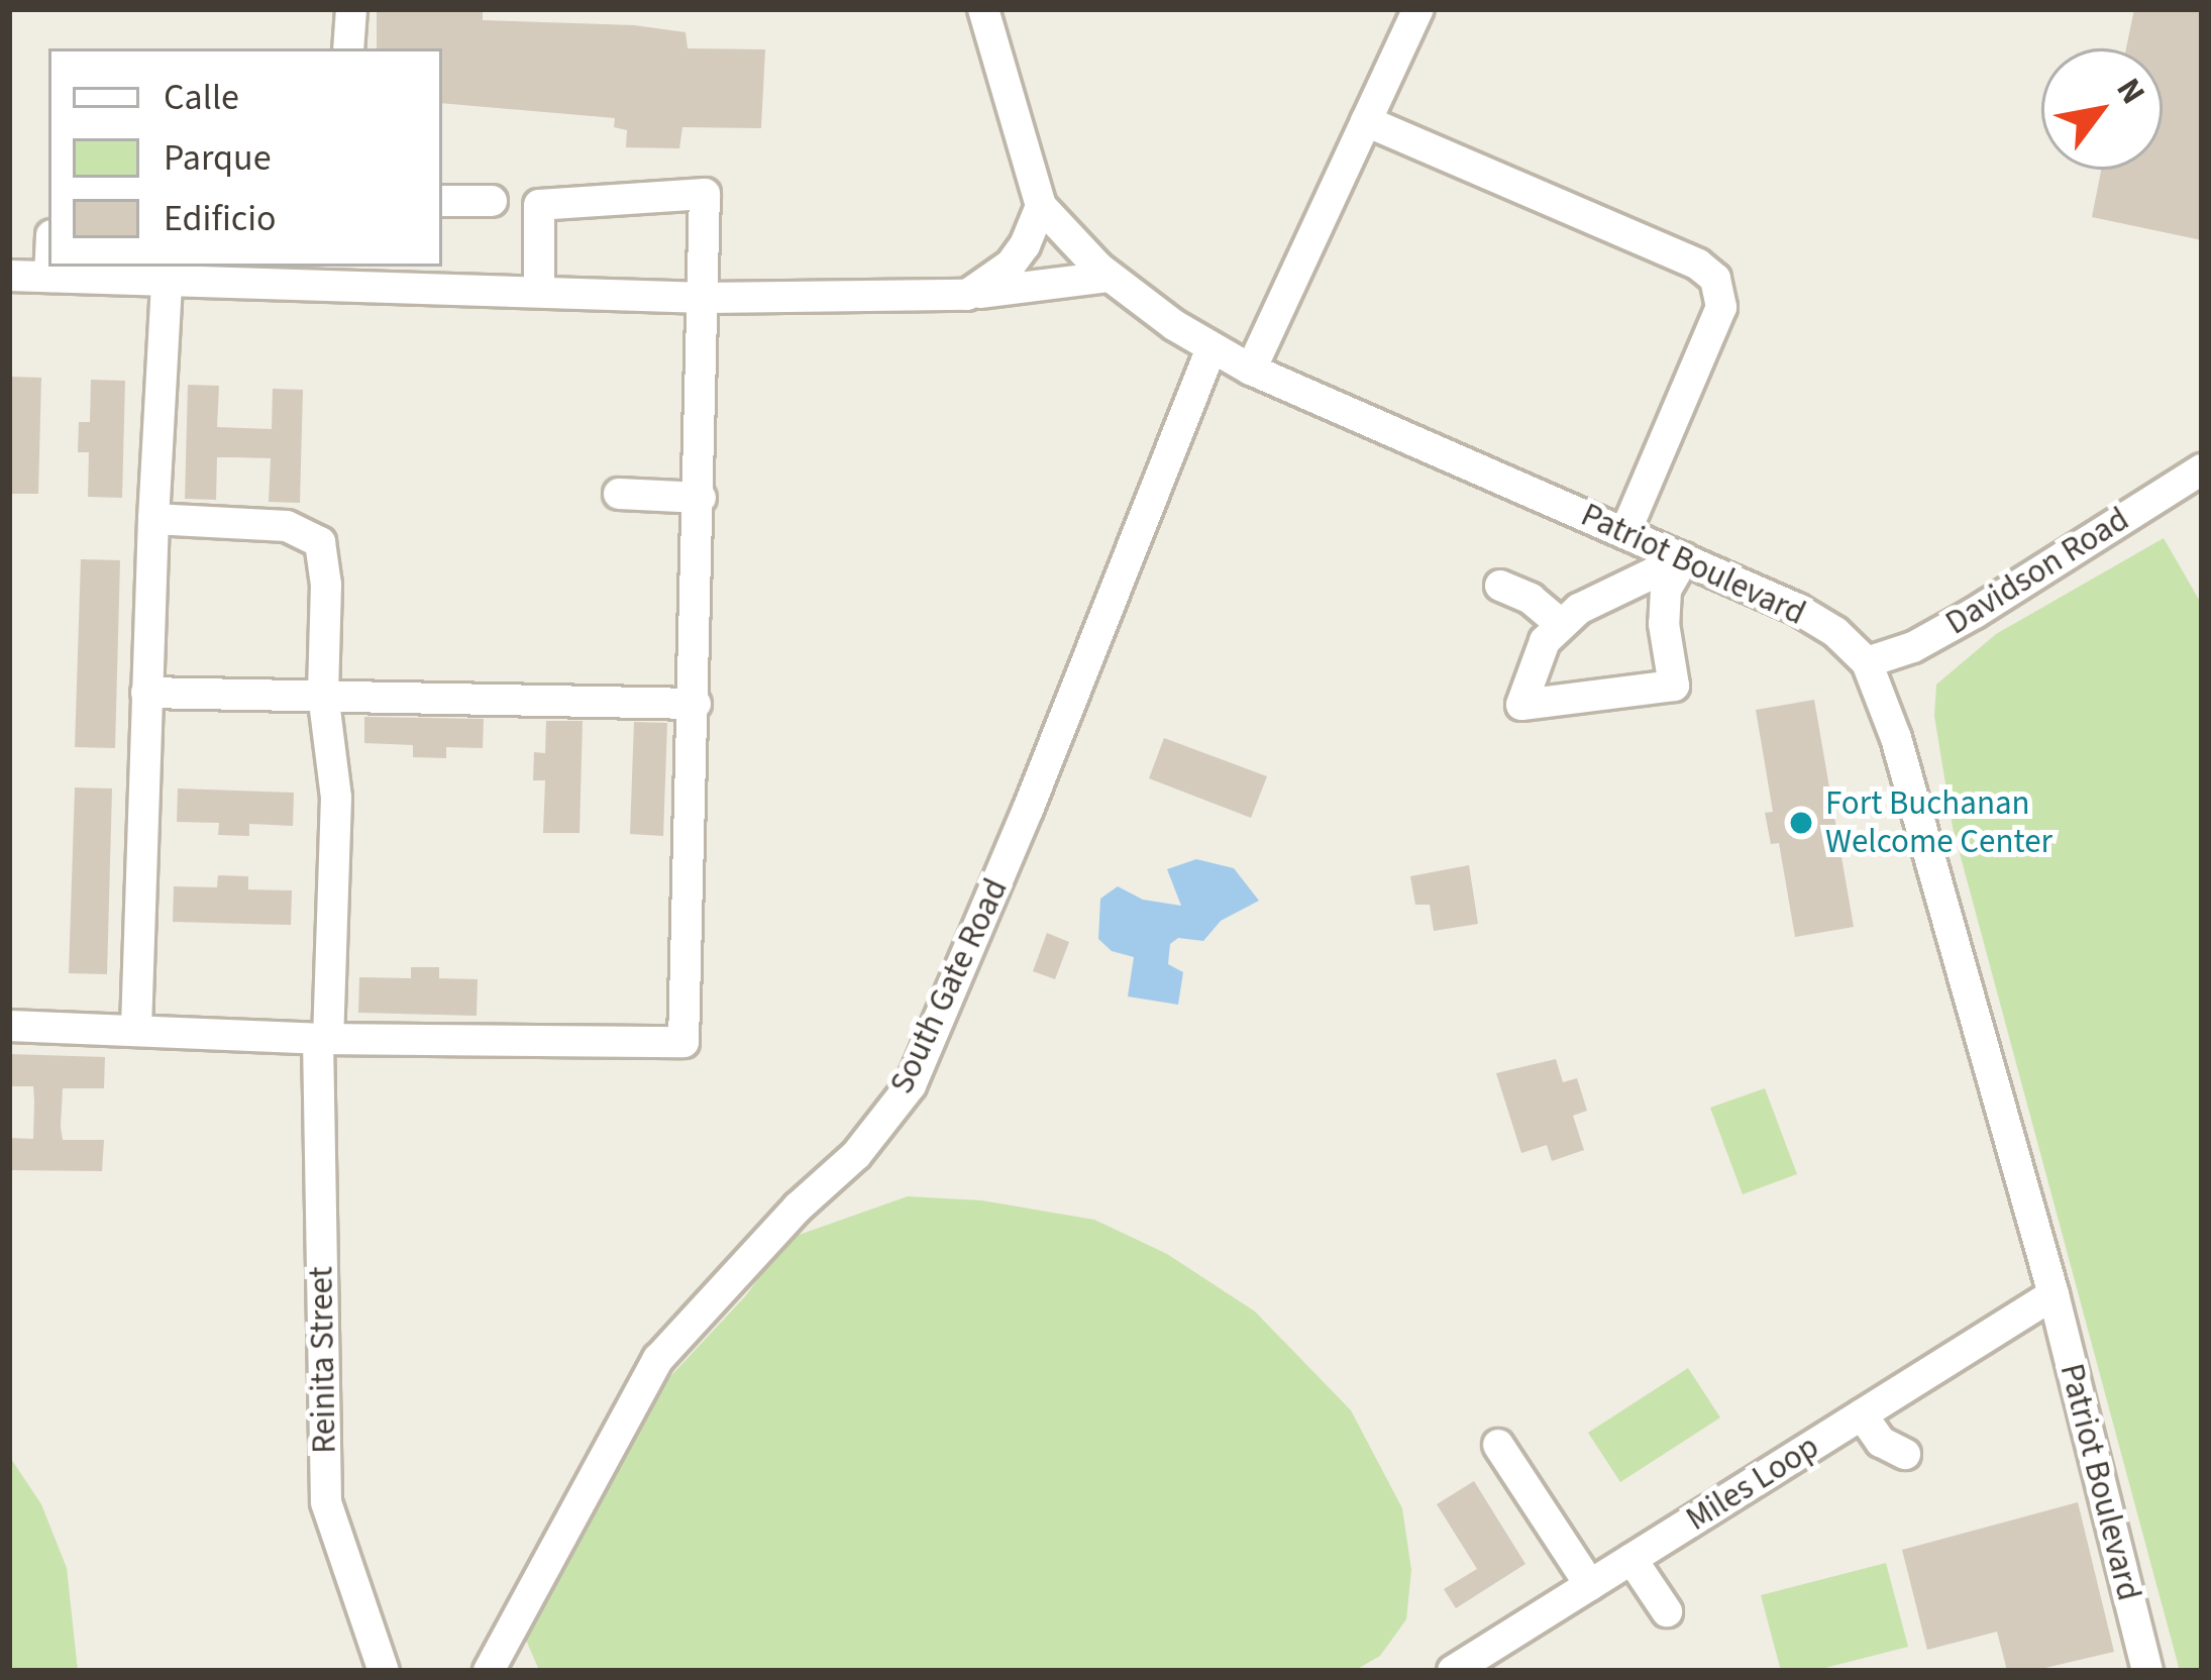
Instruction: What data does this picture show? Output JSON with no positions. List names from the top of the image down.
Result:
{
  "streets": {
    "street": [
      "Patriot Boulevard",
      "Davidson Road",
      "South Gate Road",
      "Reinita Street",
      "Miles Loop"
    ]
  },
  "crossings": [
    ["Patriot Boulevard", "Davidson Road"],
    ["Patriot Boulevard", "South Gate Road"],
    ["Patriot Boulevard", "Miles Loop"]
  ],
  "places": ["Fort Buchanan Welcome Center"],
  "legend": ["Calle", "Parque", "Edificio"],
  "north": "top right"
}
